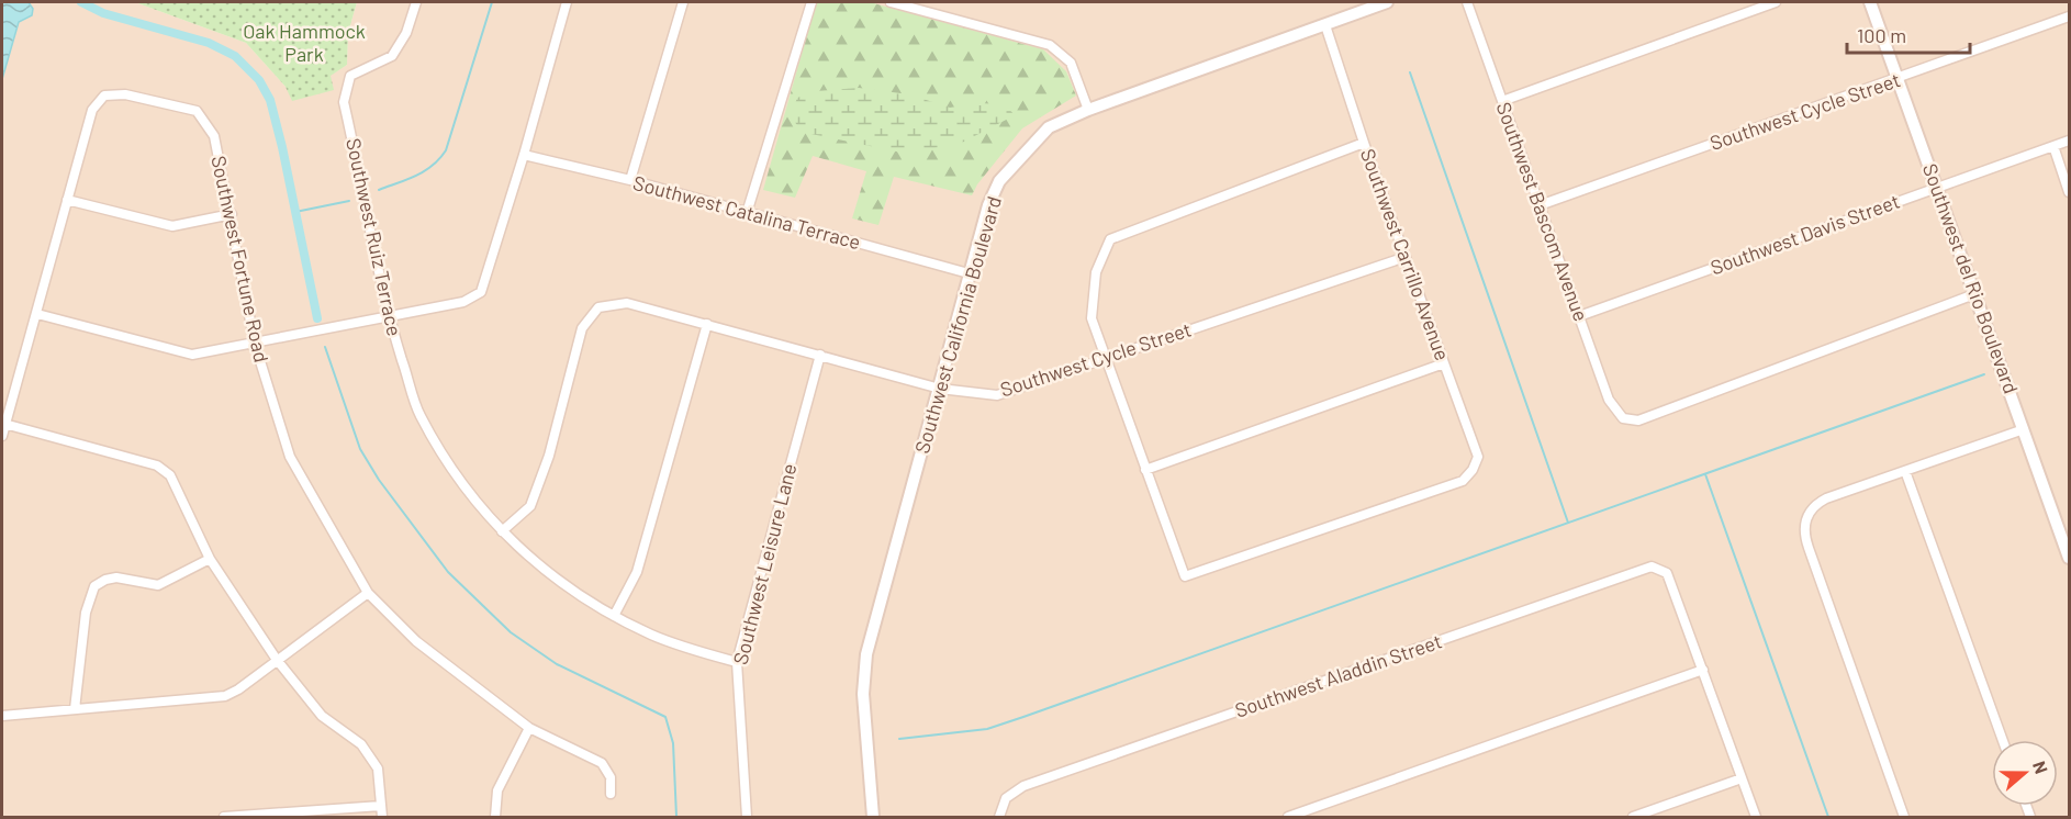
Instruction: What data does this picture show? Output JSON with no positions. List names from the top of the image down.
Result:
{
  "streets": {
    "street": [
      "Southwest Cycle Street",
      "Southwest Bascom Avenue",
      "Southwest Catalina Terrace",
      "Southwest Davis Street",
      "Southwest Ruiz Terrace",
      "Southwest Carrillo Avenue",
      "Southwest Fortune Road",
      "Southwest del Rio Boulevard",
      "Southwest California Boulevard",
      "Southwest Leisure Lane",
      "Southwest Aladdin Street"
    ]
  },
  "crossings": [
    ["Southwest Cycle Street", "Southwest Bascom Avenue"],
    ["Southwest Cycle Street", "Southwest Ruiz Terrace"],
    ["Southwest Cycle Street", "Southwest Carrillo Avenue"],
    ["Southwest Cycle Street", "Southwest del Rio Boulevard"],
    ["Southwest Cycle Street", "Southwest California Boulevard"],
    ["Southwest Cycle Street", "Southwest Leisure Lane"],
    ["Southwest Bascom Avenue", "Southwest Davis Street"],
    ["Southwest Bascom Avenue", "Southwest del Rio Boulevard"],
    ["Southwest Catalina Terrace", "Southwest California Boulevard"],
    ["Southwest Davis Street", "Southwest del Rio Boulevard"],
    ["Southwest Ruiz Terrace", "Southwest Leisure Lane"],
    ["Southwest Carrillo Avenue", "Southwest California Boulevard"]
  ],
  "parks": ["Oak Hammock Park"],
  "scale_bar": "100 m",
  "north": "right"
}
